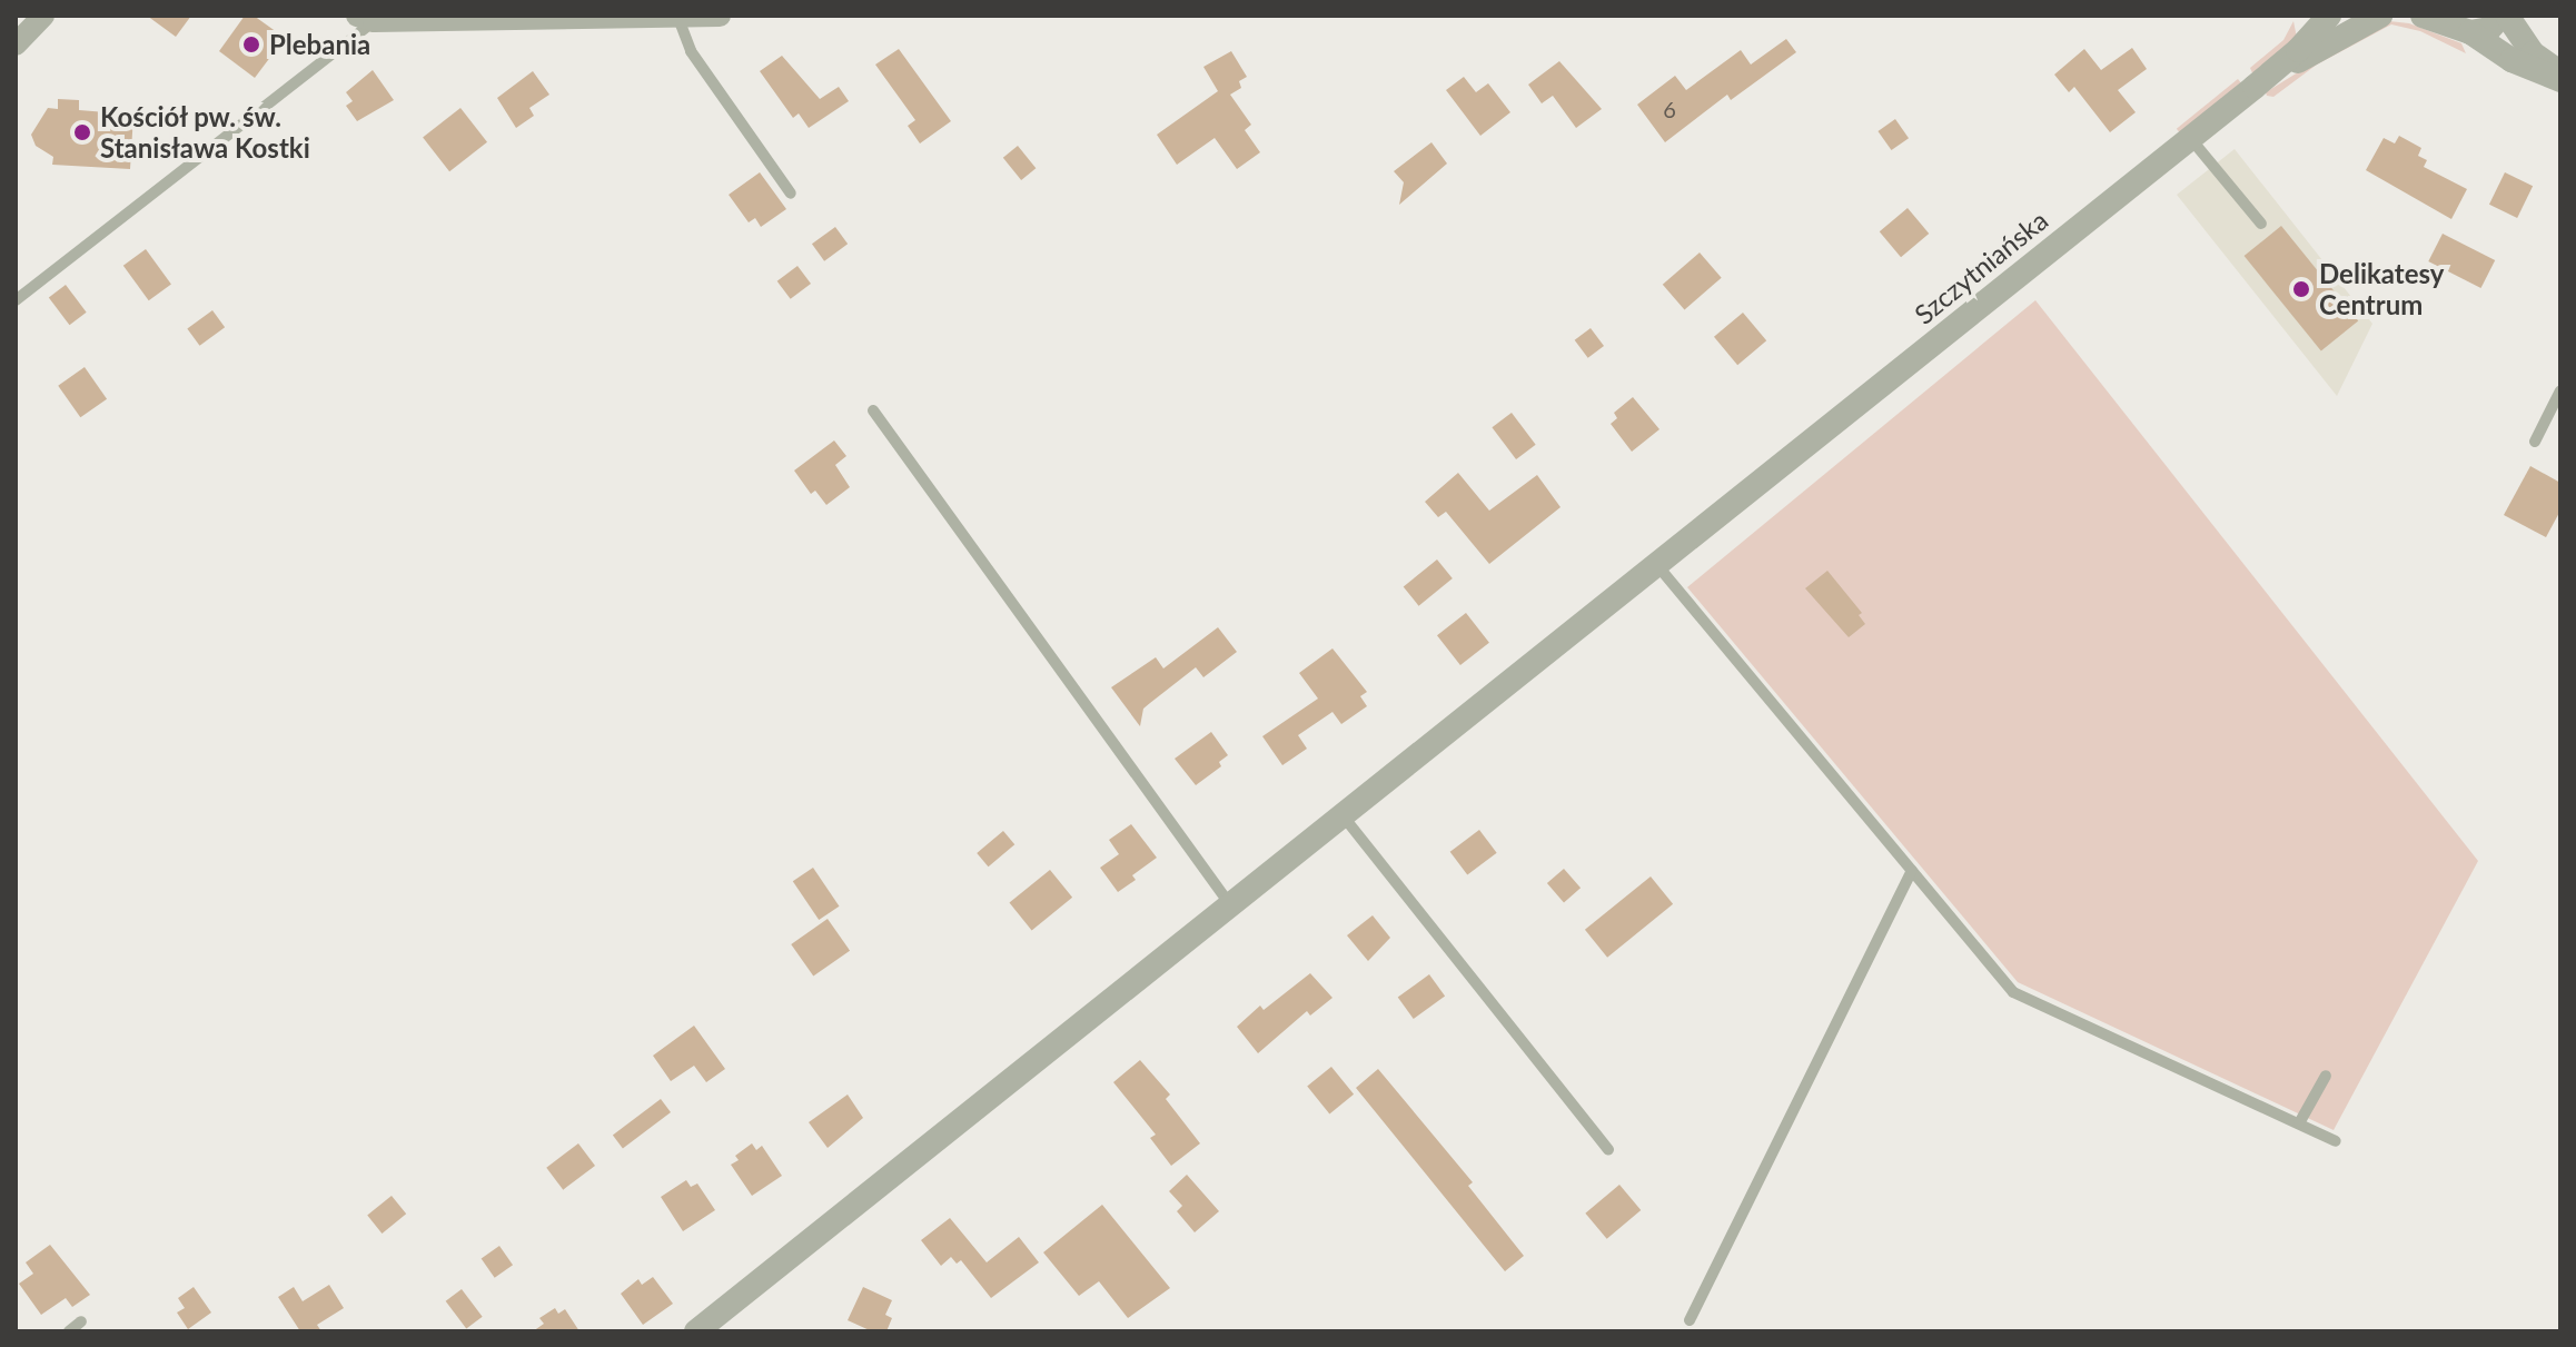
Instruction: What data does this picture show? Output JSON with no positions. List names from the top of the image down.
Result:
{
  "streets": {
    "street": ["Szczytniańska"]
  },
  "places": ["Plebania", "Kościół pw. św. Stanisława Kostki", "Delikatesy Centrum"],
  "house_numbers": ["6"]
}
